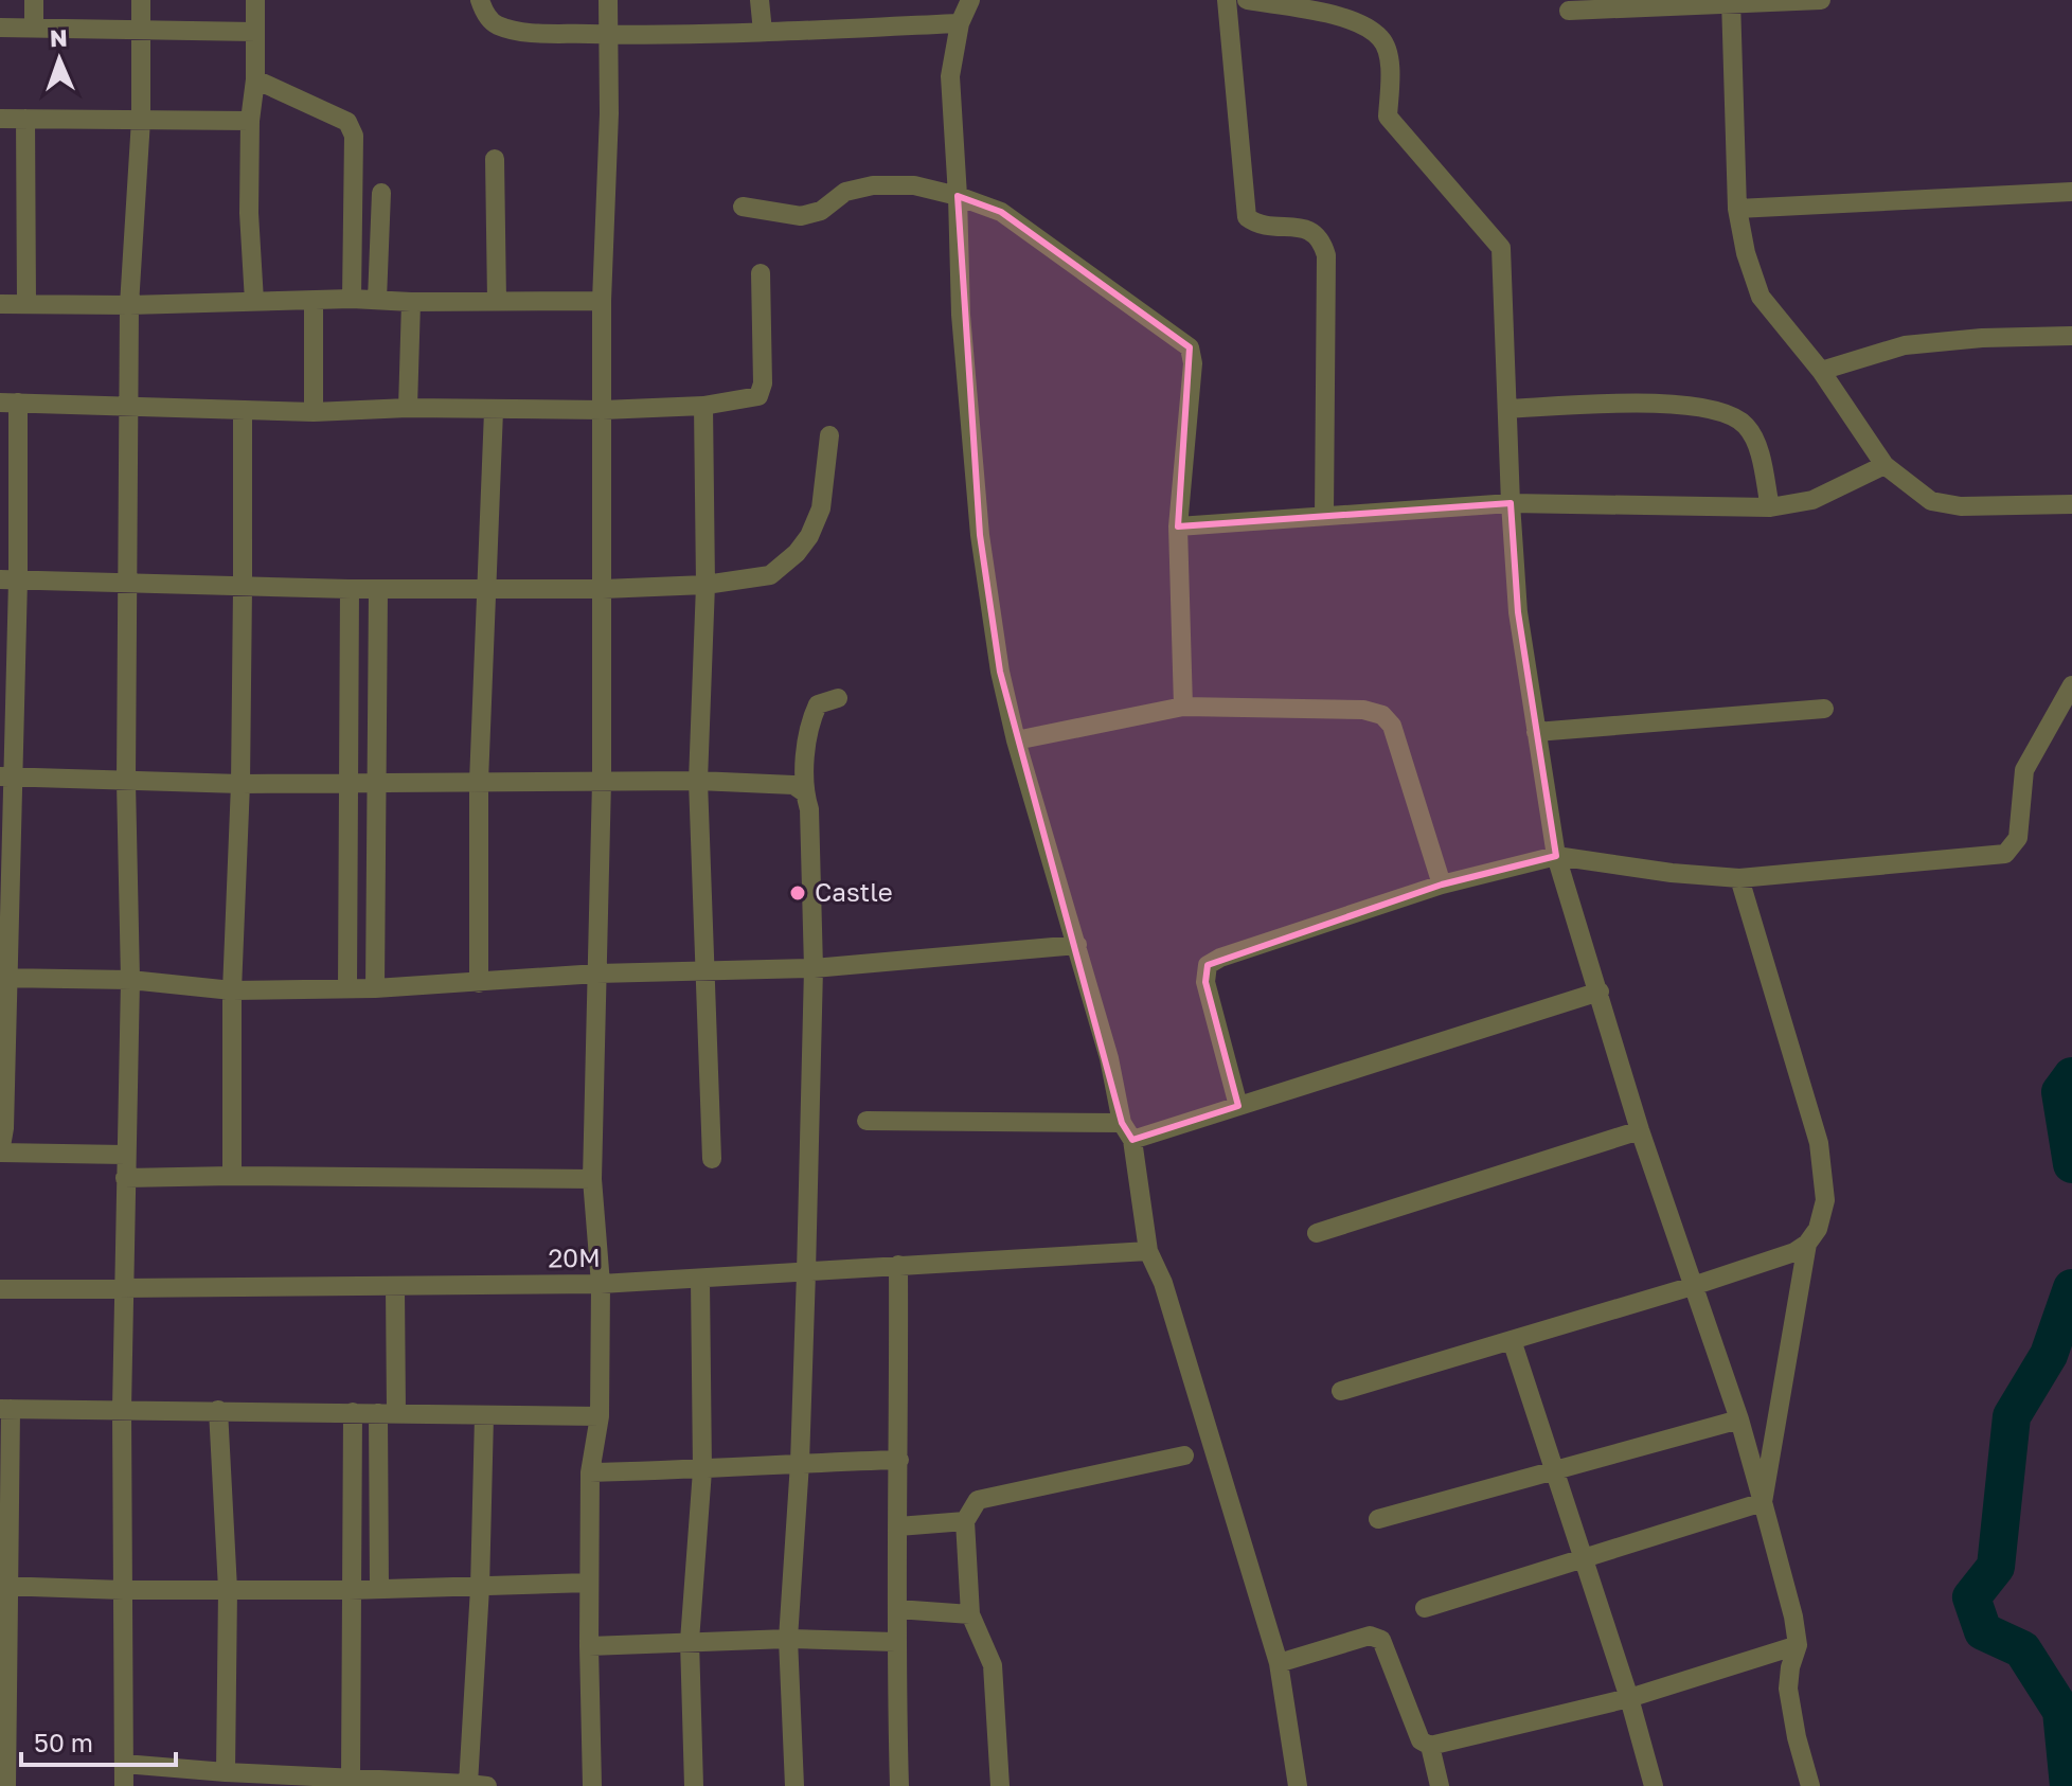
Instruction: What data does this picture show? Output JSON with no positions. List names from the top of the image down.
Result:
{
  "streets": {
    "street": ["20M"]
  },
  "places": ["Castle"],
  "scale_bar": "50 m",
  "north": "top"
}
